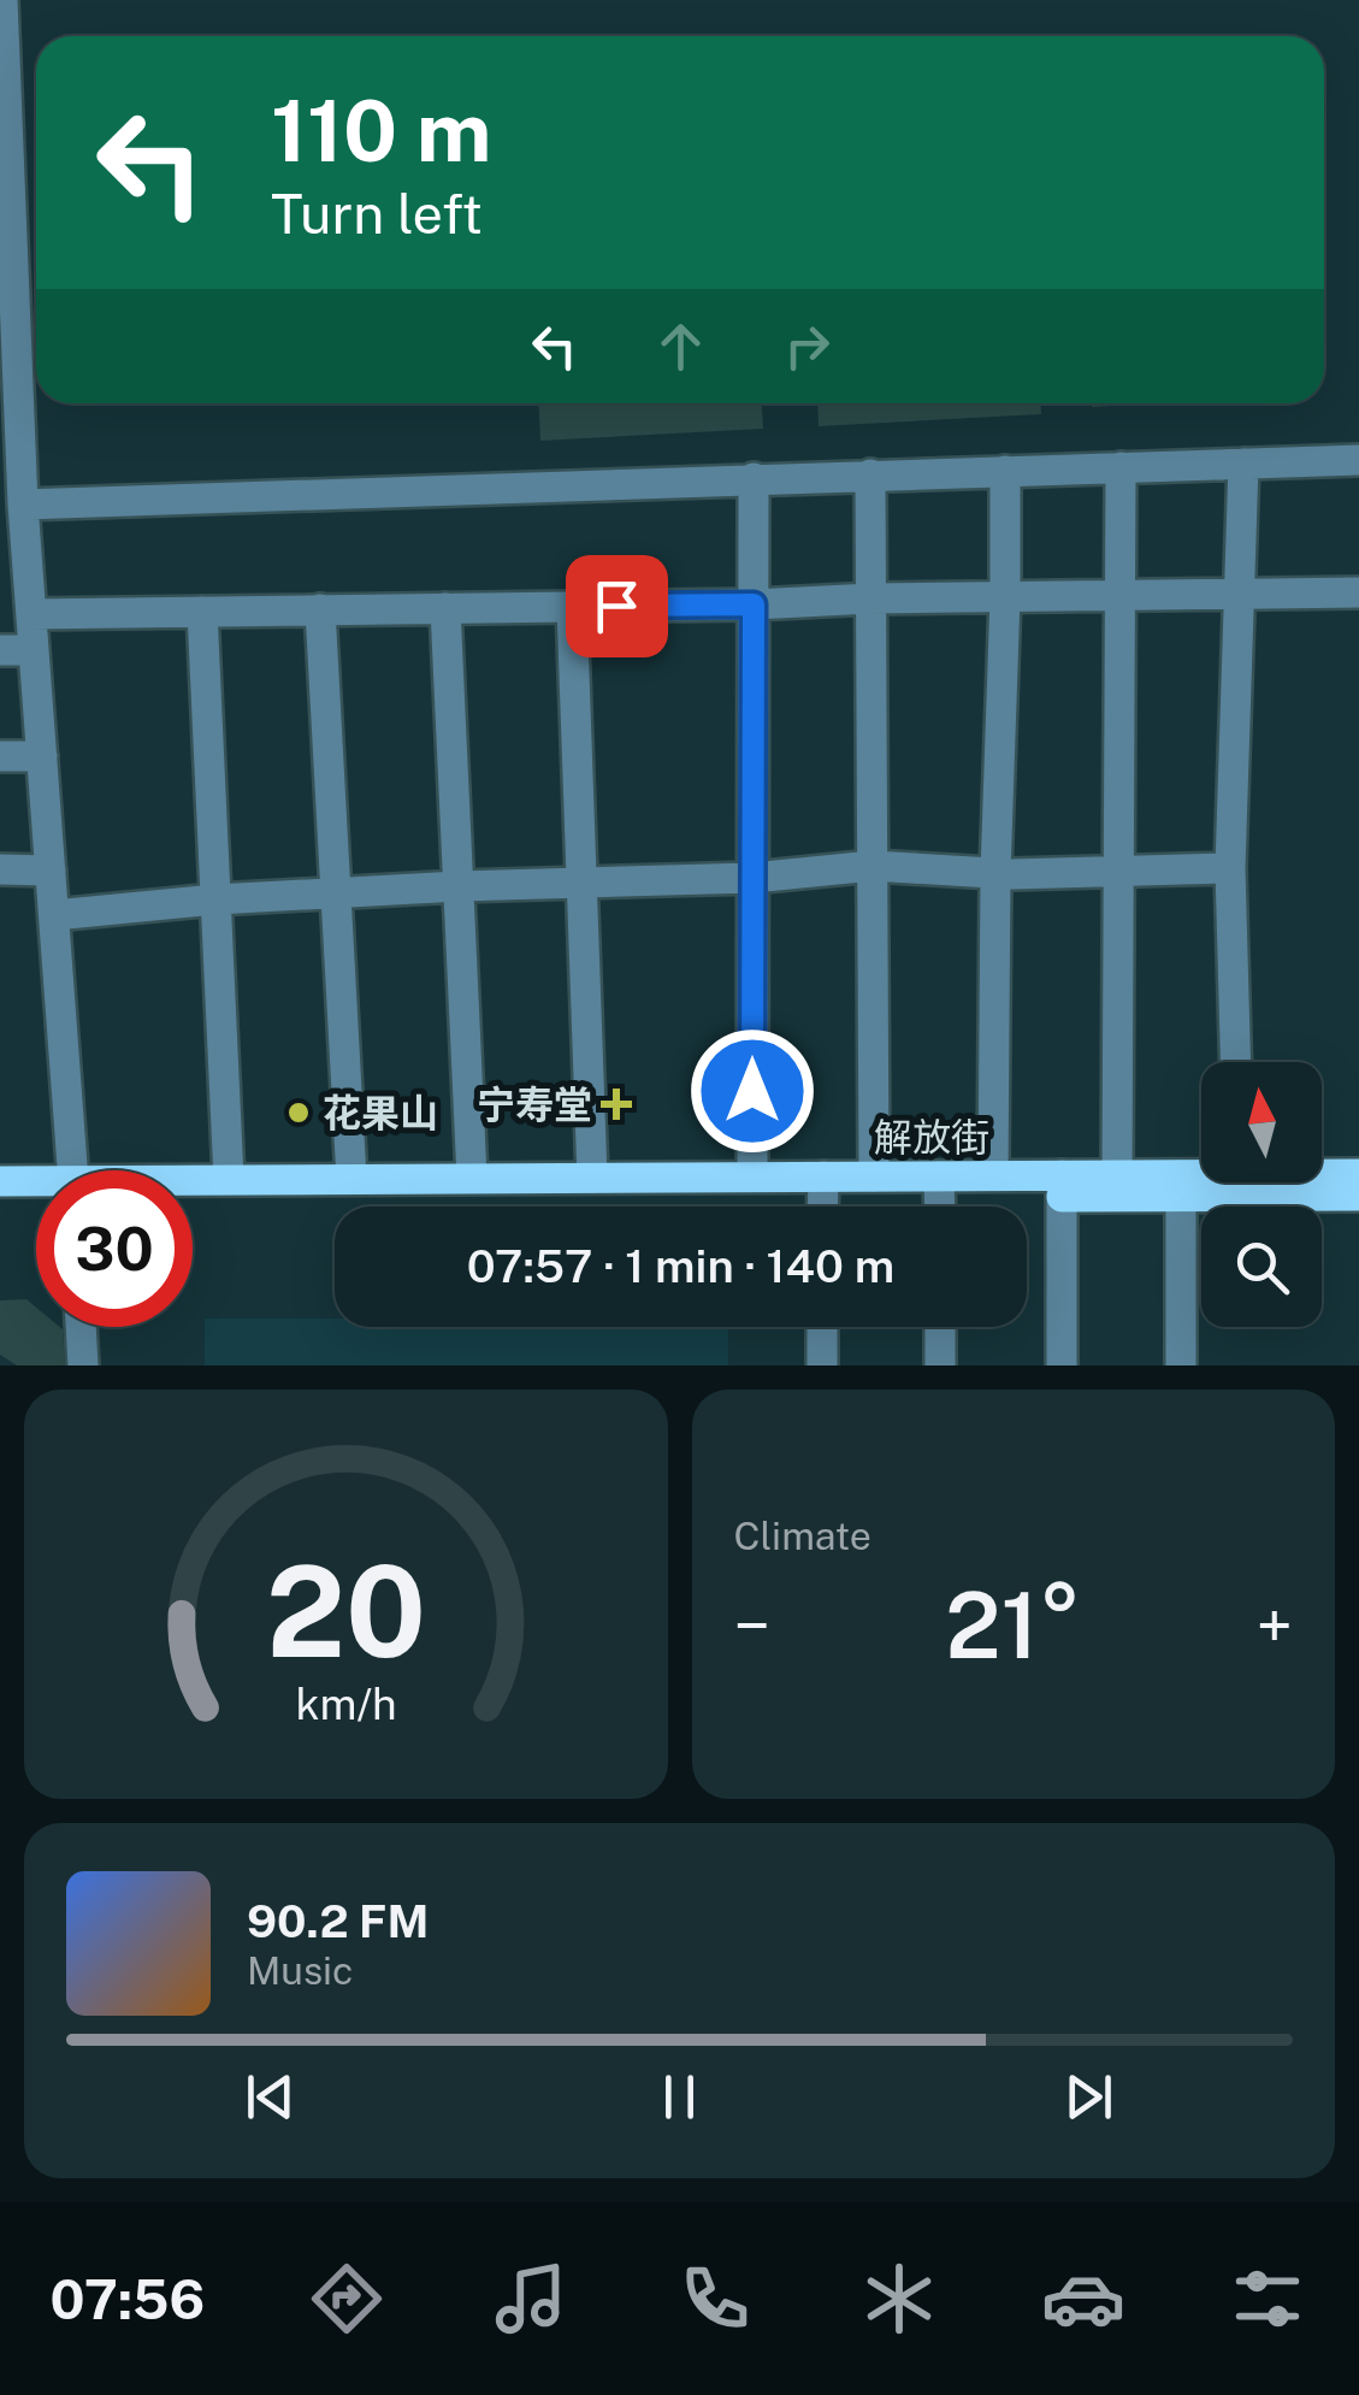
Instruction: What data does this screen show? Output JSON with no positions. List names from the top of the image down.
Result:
{
  "streets": {
    "main road": ["解放街"]
  },
  "places": {
    "health": ["宁寿堂"],
    "other": ["花果山"]
  },
  "north": "top",
  "page": {
    "turn": ["110 m", "Turn left"],
    "limit": "30",
    "trip": "07:57 · 1 min · 140 m",
    "tile": "Climate",
    "heat": ["−", "21°", "+"],
    "song": ["90.2 FM", "Music"],
    "tabs": "07:56",
    "gauge": ["20", "km/h"]
  }
}
